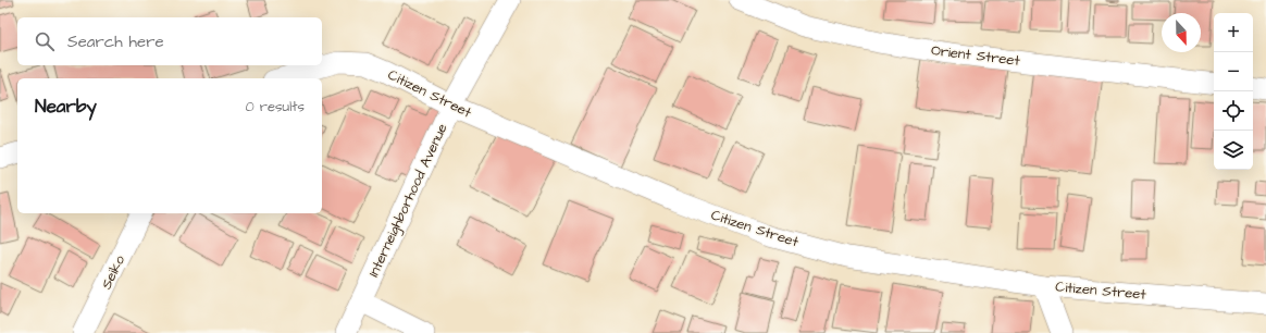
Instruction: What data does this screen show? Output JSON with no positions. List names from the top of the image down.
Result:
{
  "streets": {
    "street": [
      "Orient Street",
      "Citizen Street",
      "Interneighborhood Avenue",
      "Seiko"
    ]
  },
  "crossings": [
    ["Citizen Street", "Interneighborhood Avenue"]
  ],
  "north": "bottom",
  "page": {
    "map_buttons": ["+", "−"],
    "search": "Search here",
    "heading": ["Nearby", "0 results"]
  }
}
